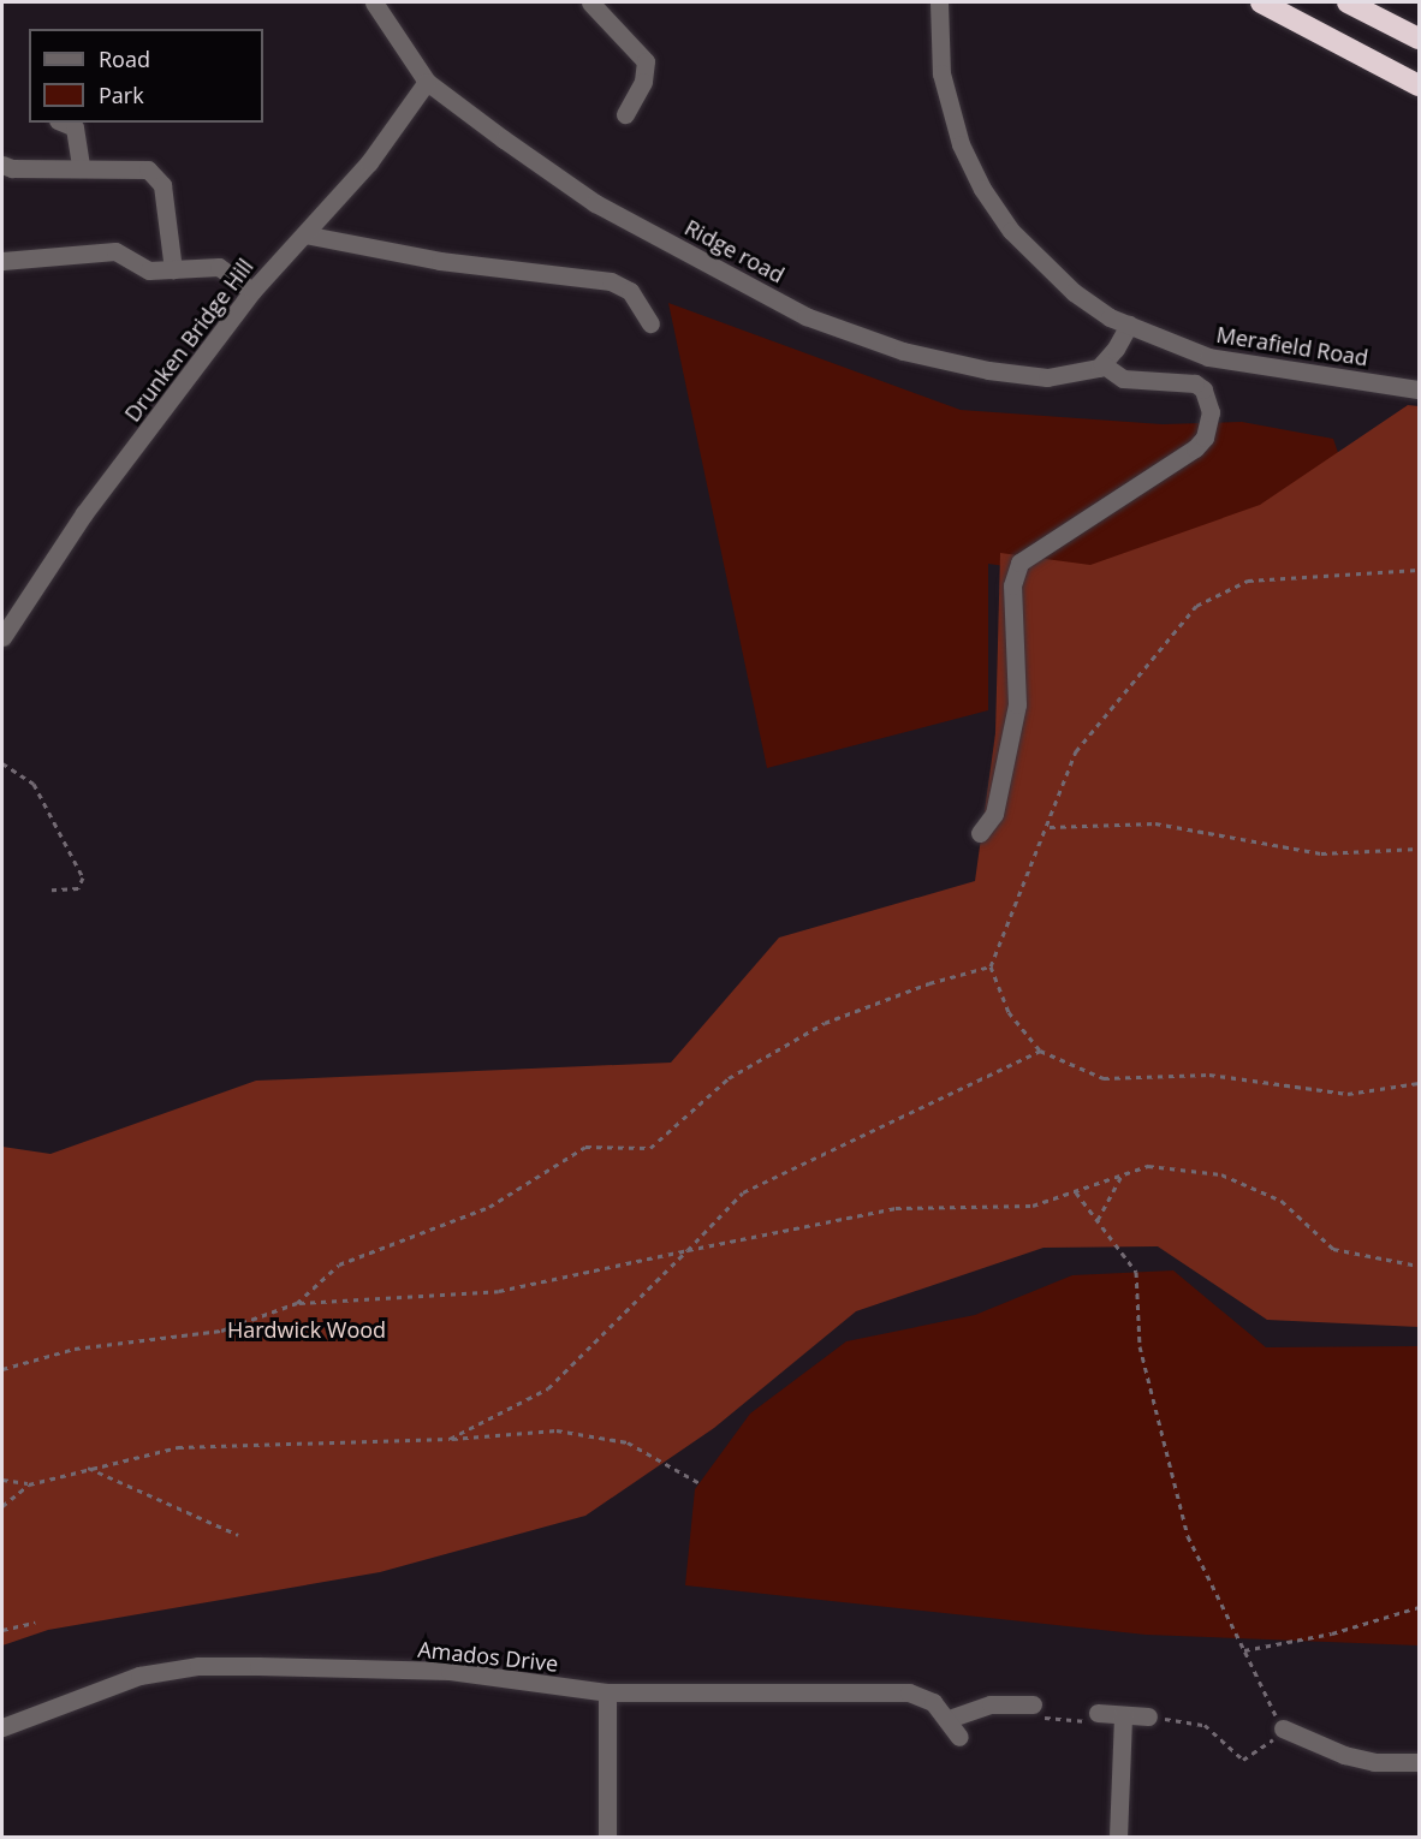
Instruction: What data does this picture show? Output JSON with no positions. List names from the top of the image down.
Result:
{
  "streets": {
    "street": [
      "Ridge road",
      "Drunken Bridge Hill",
      "Merafield Road",
      "Amados Drive"
    ]
  },
  "crossings": [
    ["Ridge road", "Drunken Bridge Hill"]
  ],
  "parks": ["Hardwick Wood"],
  "legend": ["Road", "Park"]
}
